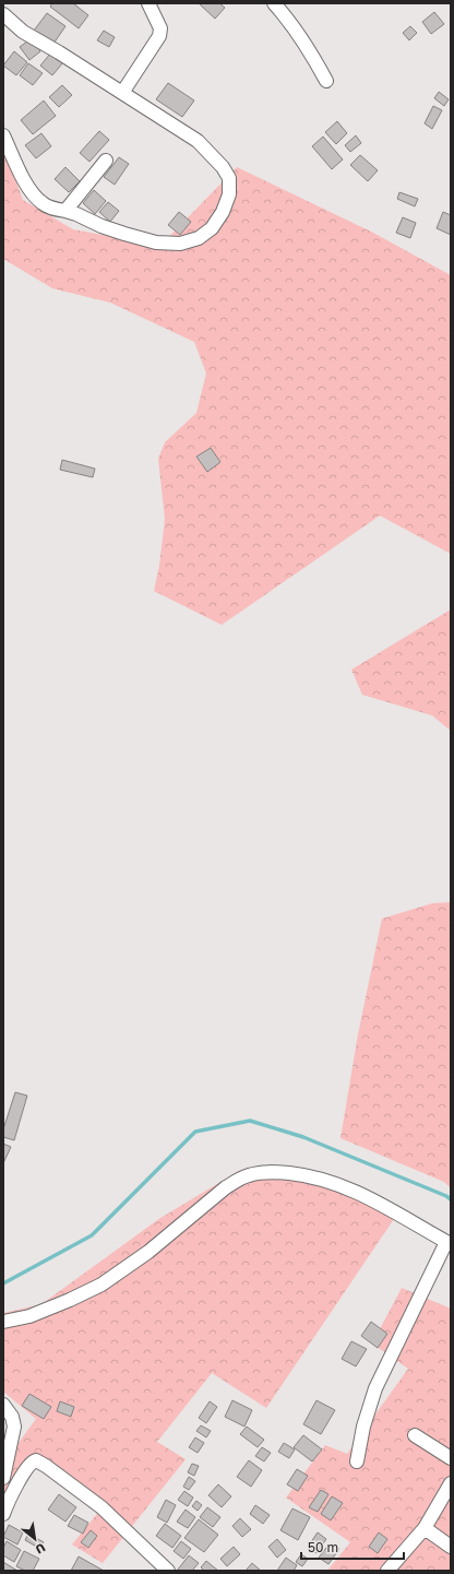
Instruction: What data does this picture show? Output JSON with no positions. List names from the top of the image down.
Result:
{
  "scale_bar": "50 m",
  "north": "bottom right"
}
